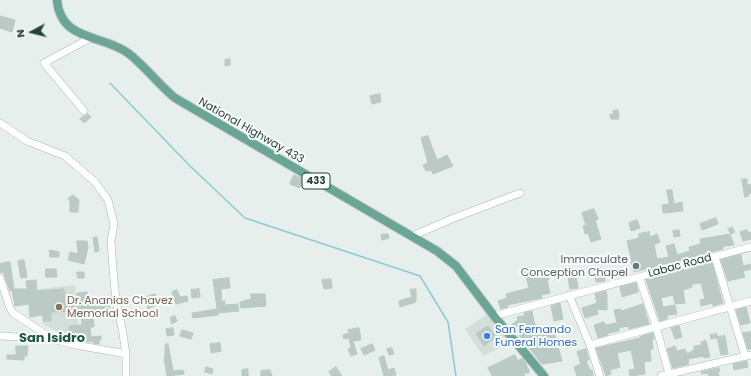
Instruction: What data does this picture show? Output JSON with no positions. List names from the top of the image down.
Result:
{
  "streets": {
    "main road": ["National Highway 433", "433"],
    "street": ["Labac Road"]
  },
  "crossings": [
    ["National Highway 433", "Labac Road"]
  ],
  "districts": ["San Isidro"],
  "places": ["Immaculate Conception Chapel", "Dr. Ananias Chavez Memorial School", "San Fernando Funeral Homes"],
  "north": "left"
}
